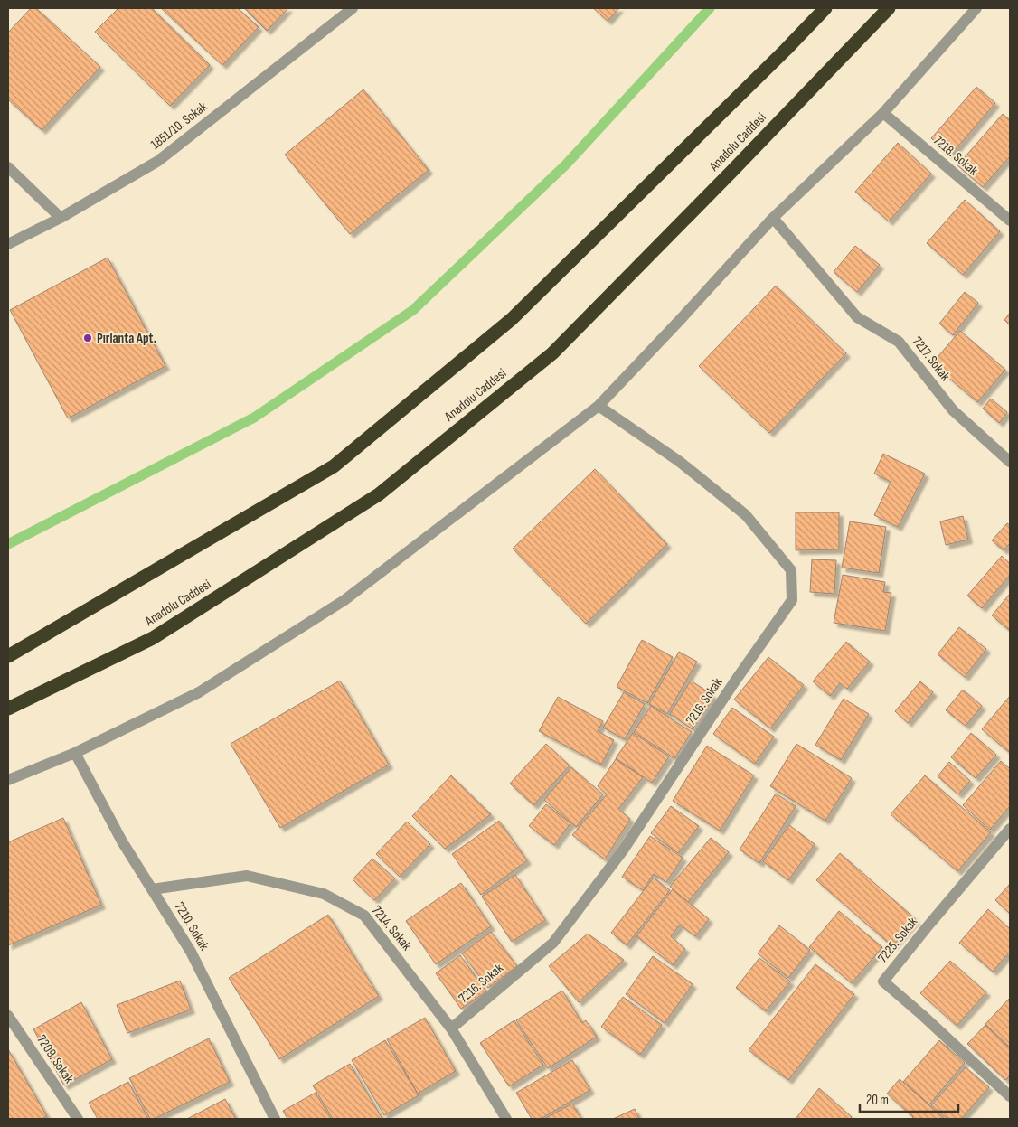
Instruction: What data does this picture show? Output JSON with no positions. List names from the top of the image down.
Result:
{
  "streets": {
    "highway": ["Anadolu Caddesi"],
    "street": [
      "1851/10. Sokak",
      "7218. Sokak",
      "7217. Sokak",
      "7216. Sokak",
      "7210. Sokak",
      "7214. Sokak",
      "7225. Sokak",
      "7209. Sokak"
    ]
  },
  "crossings": [
    ["7216. Sokak", "7214. Sokak"],
    ["7210. Sokak", "7214. Sokak"]
  ],
  "places": ["Pırlanta Apt."],
  "scale_bar": "20 m"
}
